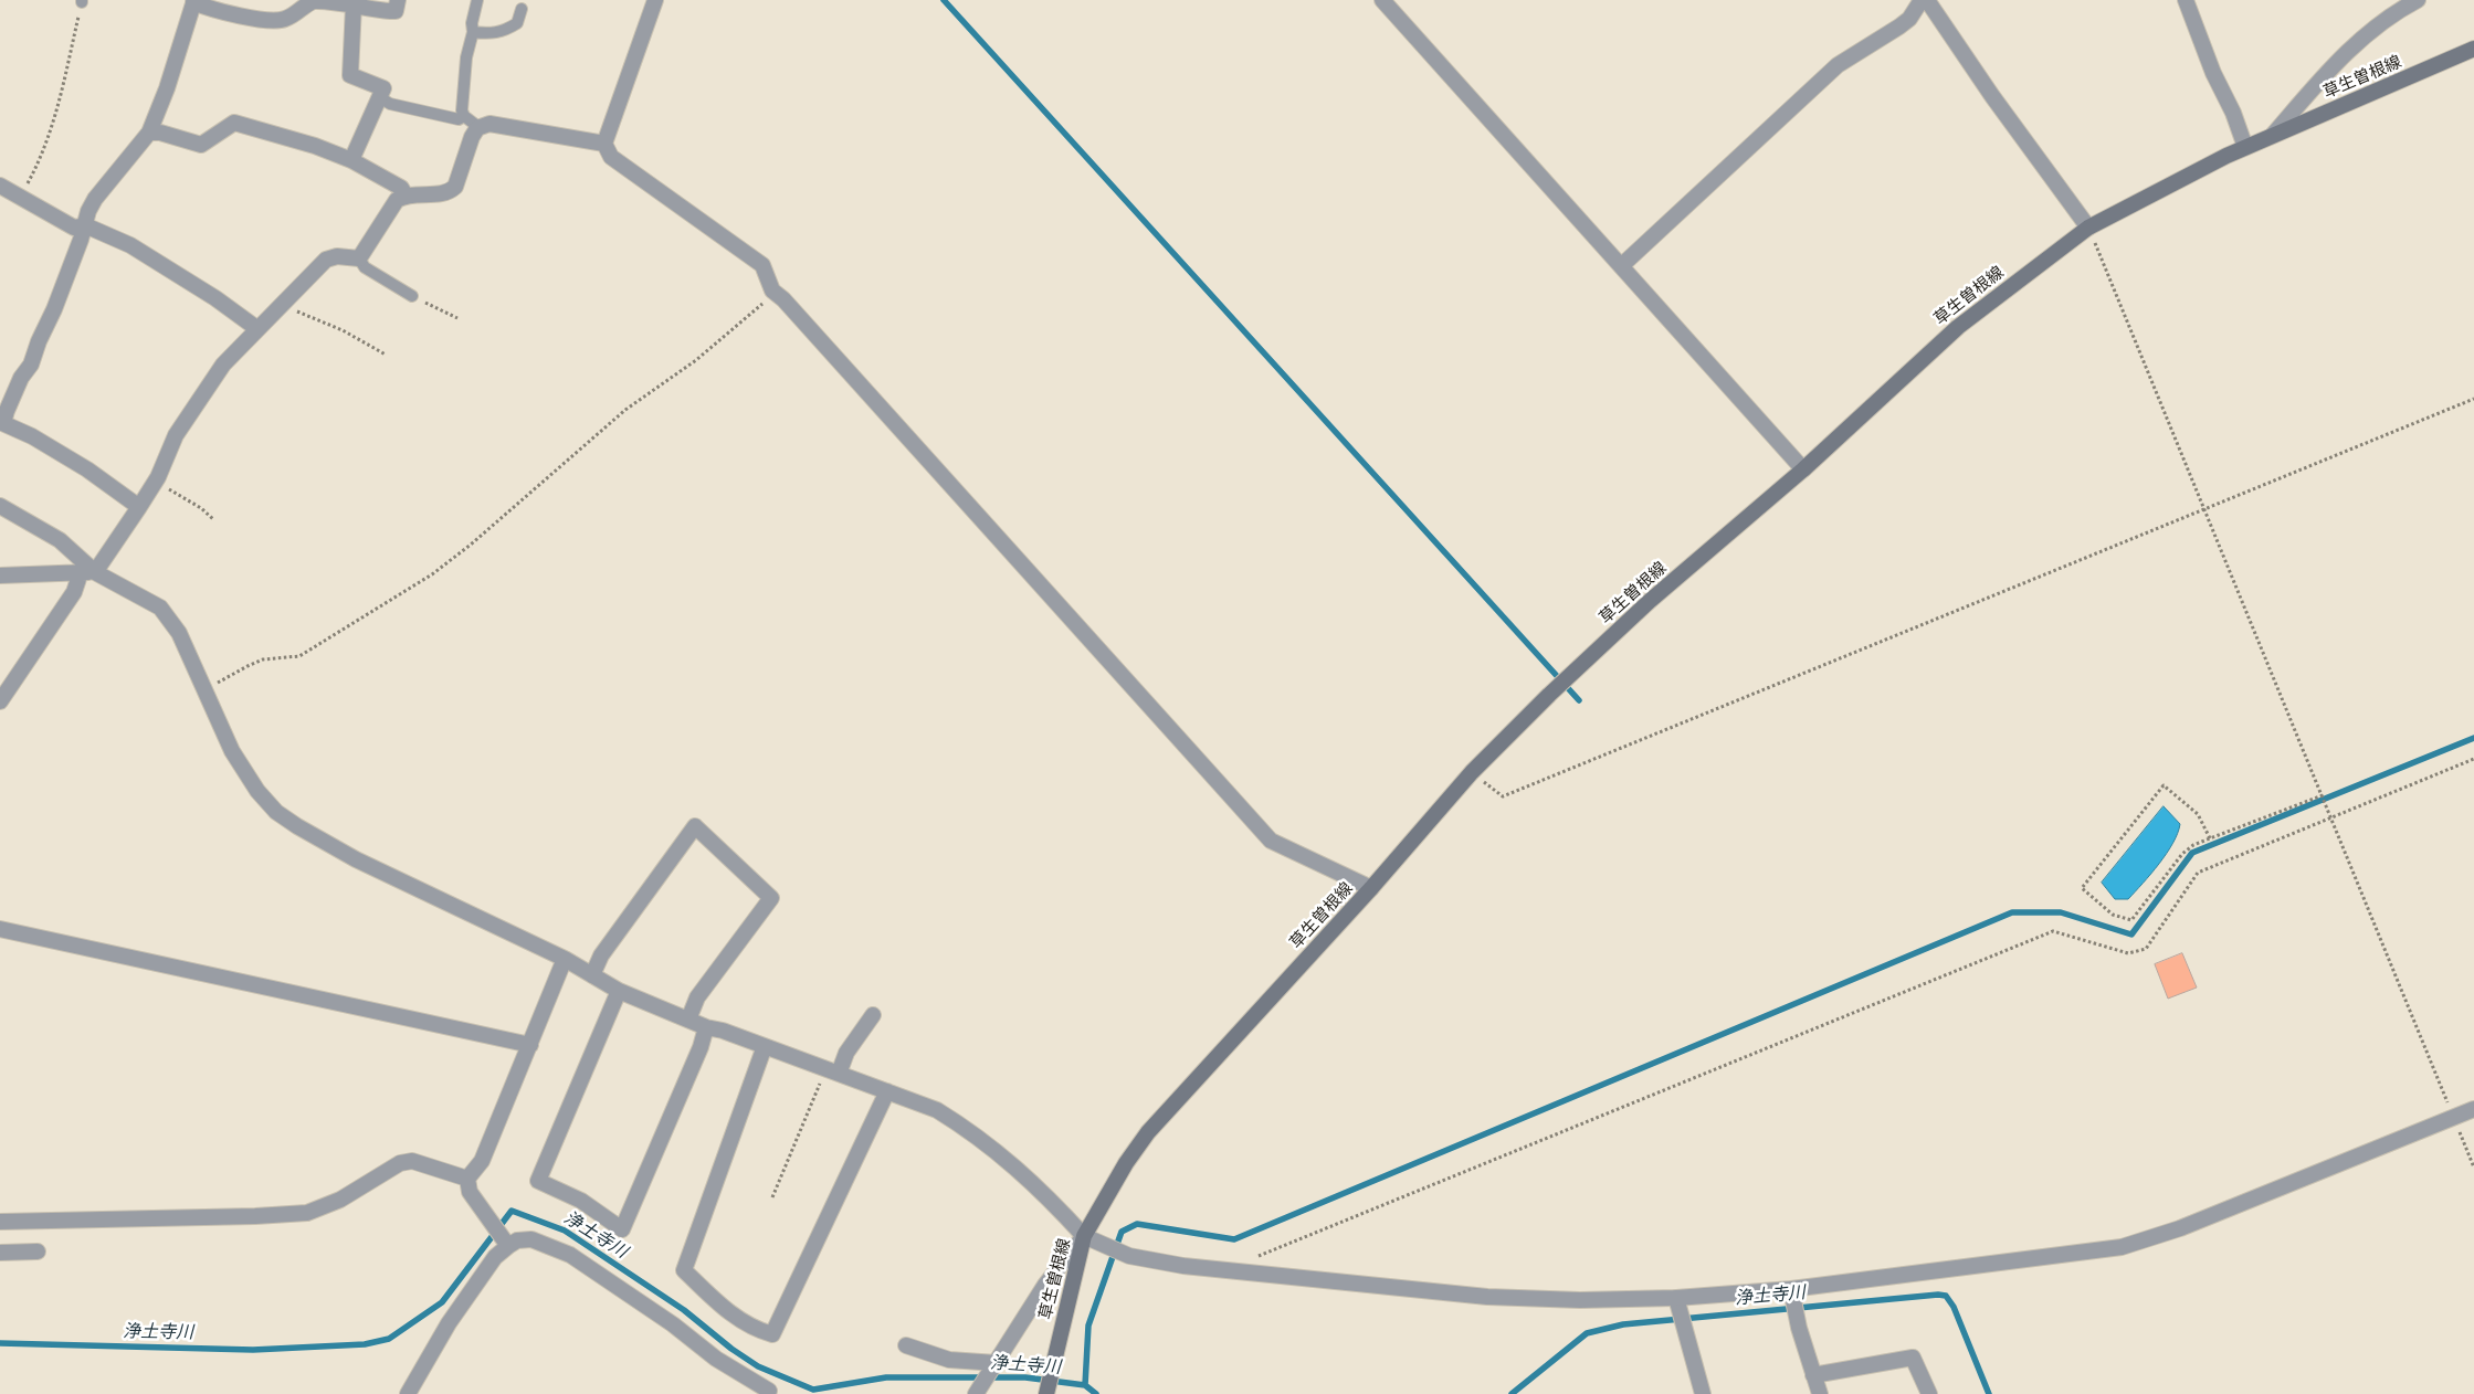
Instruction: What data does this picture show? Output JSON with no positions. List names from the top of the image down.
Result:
{
  "streets": {
    "main road": ["草生曽根線"]
  },
  "water": ["浄土寺川"]
}
